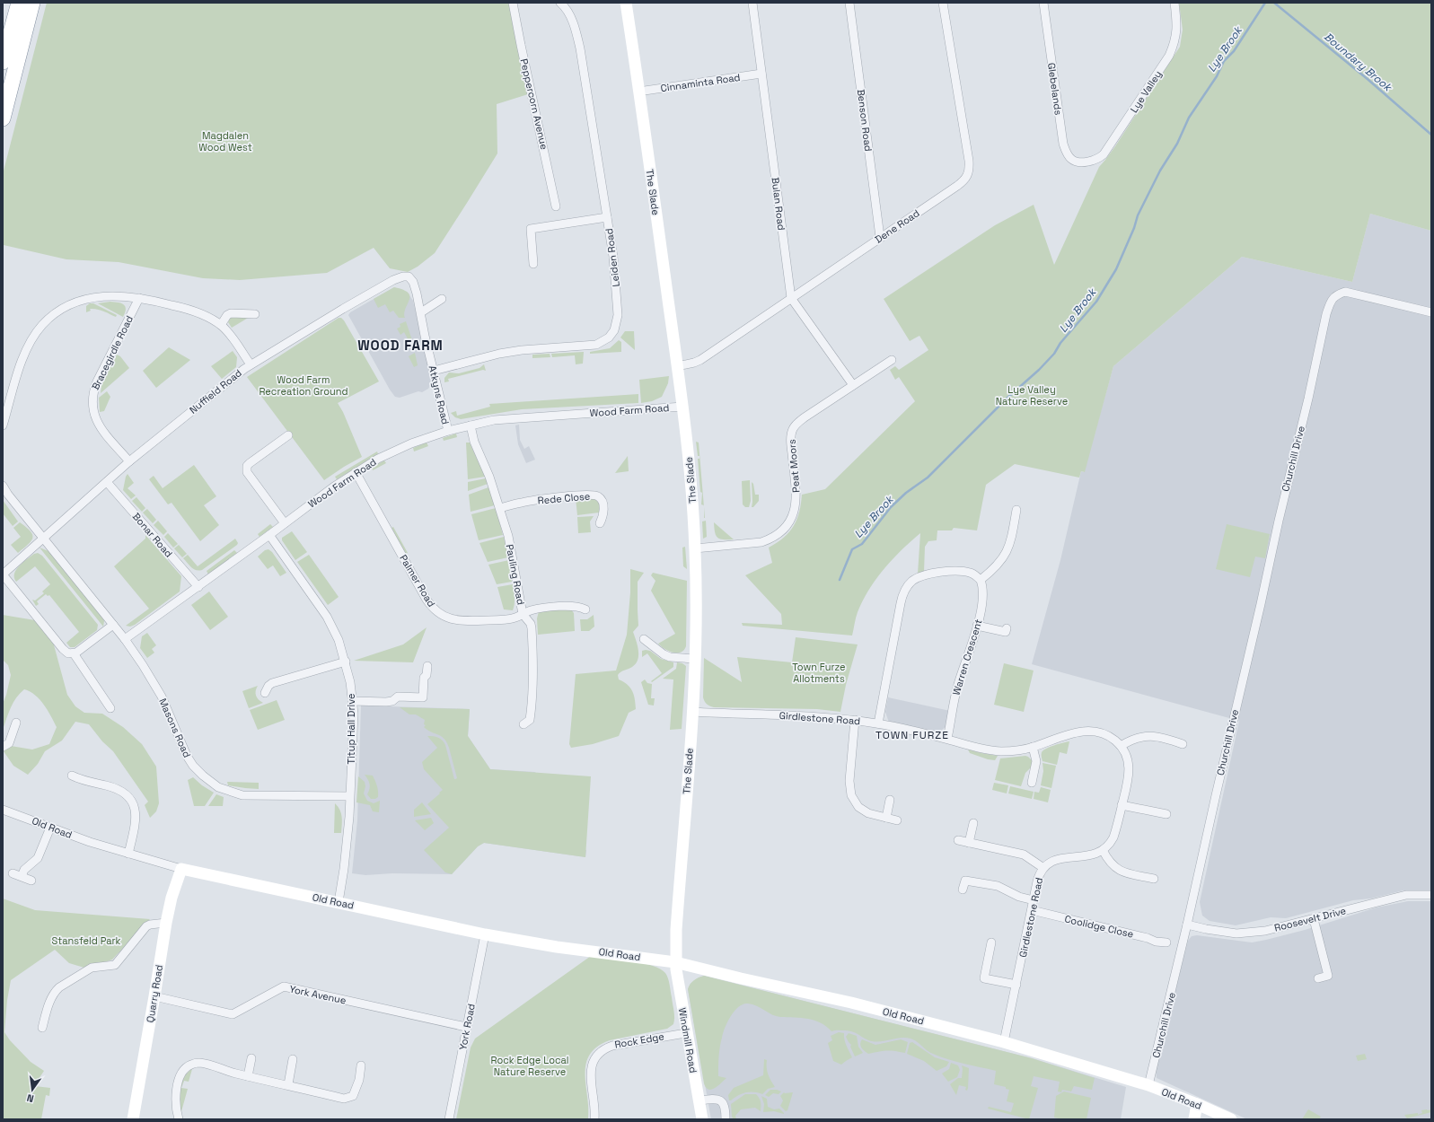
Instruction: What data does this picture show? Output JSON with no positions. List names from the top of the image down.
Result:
{
  "streets": {
    "street": [
      "Cinnaminta Road",
      "Glebelands",
      "Lye Valley",
      "Peppercorn Avenue",
      "Benson Road",
      "The Slade",
      "Bulan Road",
      "Dene Road",
      "Leiden Road",
      "Bracegirdle Road",
      "Nuffield Road",
      "Atkyns Road",
      "Wood Farm Road",
      "Churchill Drive",
      "Peat Moors",
      "Rede Close",
      "Bonar Road",
      "Pauling Road",
      "Palmer Road",
      "Warren Crescent",
      "Girdlestone Road",
      "Masons Road",
      "Titup Hall Drive",
      "Old Road",
      "Roosevelt Drive",
      "Coolidge Close",
      "Quarry Road",
      "York Avenue",
      "York Road",
      "Rock Edge",
      "Windmill Road"
    ]
  },
  "crossings": [
    ["Cinnaminta Road", "The Slade"],
    ["Cinnaminta Road", "Bulan Road"],
    ["Glebelands", "Lye Valley"],
    ["Benson Road", "Dene Road"],
    ["The Slade", "Dene Road"],
    ["The Slade", "Wood Farm Road"],
    ["The Slade", "Peat Moors"],
    ["The Slade", "Girdlestone Road"],
    ["The Slade", "Old Road"],
    ["The Slade", "Windmill Road"],
    ["Bulan Road", "Dene Road"],
    ["Bulan Road", "Peat Moors"],
    ["Leiden Road", "Atkyns Road"],
    ["Bracegirdle Road", "Nuffield Road"],
    ["Nuffield Road", "Atkyns Road"],
    ["Nuffield Road", "Bonar Road"],
    ["Nuffield Road", "Masons Road"],
    ["Atkyns Road", "Wood Farm Road"],
    ["Wood Farm Road", "Bonar Road"],
    ["Wood Farm Road", "Pauling Road"],
    ["Wood Farm Road", "Palmer Road"],
    ["Wood Farm Road", "Masons Road"],
    ["Wood Farm Road", "Titup Hall Drive"],
    ["Churchill Drive", "Old Road"],
    ["Churchill Drive", "Roosevelt Drive"],
    ["Rede Close", "Pauling Road"],
    ["Pauling Road", "Palmer Road"],
    ["Warren Crescent", "Girdlestone Road"],
    ["Girdlestone Road", "Old Road"],
    ["Girdlestone Road", "Coolidge Close"],
    ["Masons Road", "Titup Hall Drive"],
    ["Titup Hall Drive", "Old Road"],
    ["Old Road", "Quarry Road"],
    ["Old Road", "York Road"],
    ["Old Road", "Windmill Road"],
    ["Quarry Road", "York Avenue"],
    ["York Avenue", "York Road"],
    ["Rock Edge", "Windmill Road"]
  ],
  "districts": ["WOOD FARM", "TOWN FURZE"],
  "water": ["Lye Brook", "Boundary Brook"],
  "parks": [
    "Magdalen Wood West",
    "Wood Farm Recreation Ground",
    "Lye Valley Nature Reserve",
    "Town Furze Allotments",
    "Stansfeld Park",
    "Rock Edge Local Nature Reserve"
  ],
  "north": "bottom"
}
